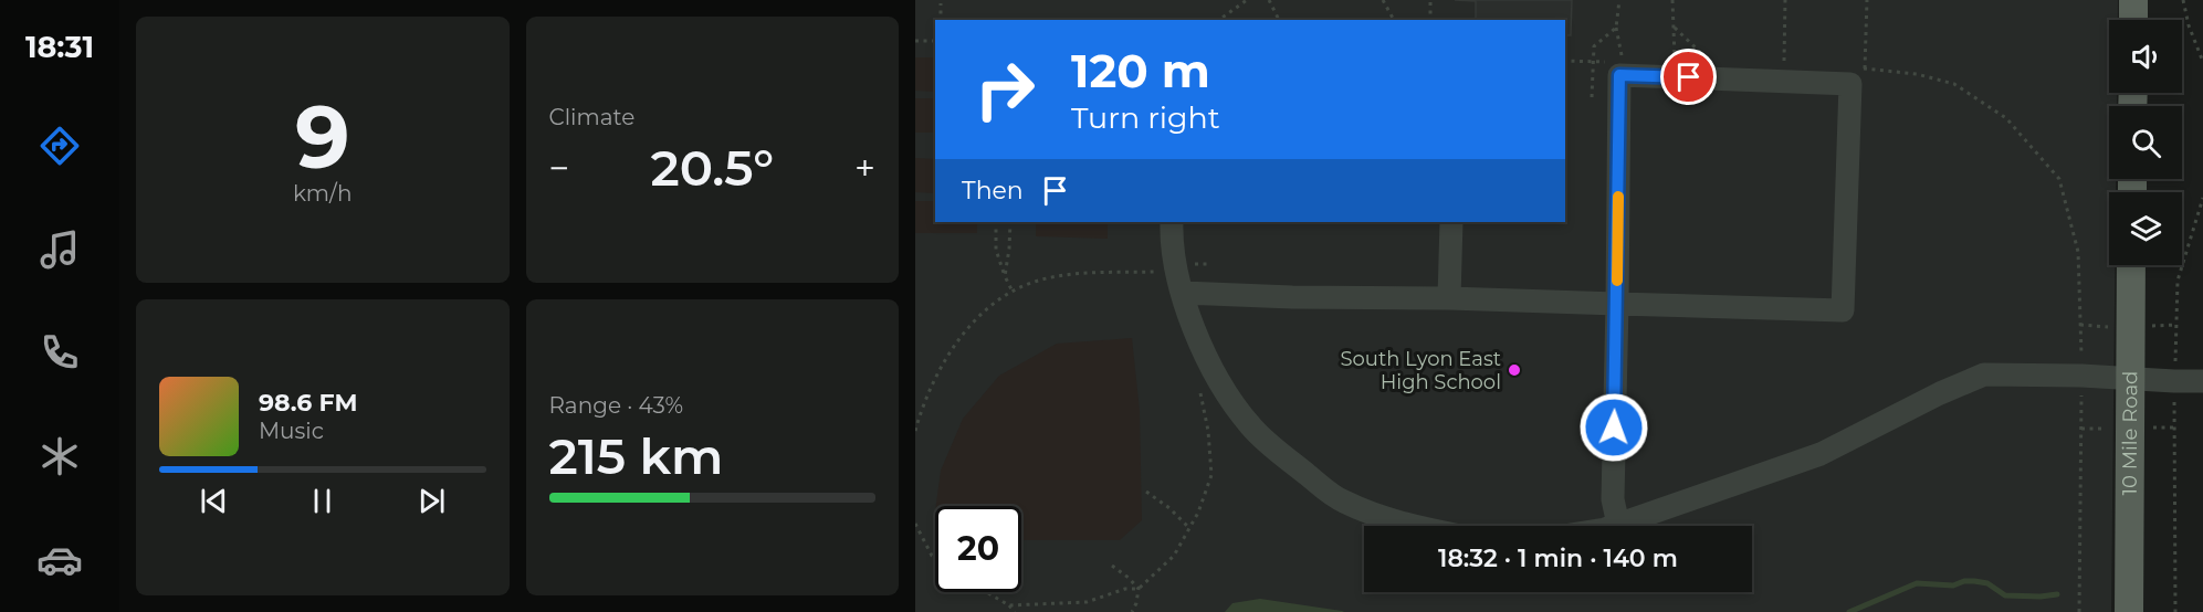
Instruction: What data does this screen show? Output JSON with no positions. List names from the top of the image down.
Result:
{
  "streets": {
    "main road": ["10 Mile Road"]
  },
  "places": ["South Lyon East High School"],
  "page": {
    "tabs": "18:31",
    "tile": [
      ["9", "km/h"],
      "Climate",
      ["Range · 43%", "215 km"]
    ],
    "turn": ["120 m", "Turn right"],
    "heat": ["−", "20.5°", "+"],
    "then": "Then",
    "song": ["98.6 FM", "Music"],
    "limit": "20",
    "trip": "18:32 · 1 min · 140 m"
  }
}
